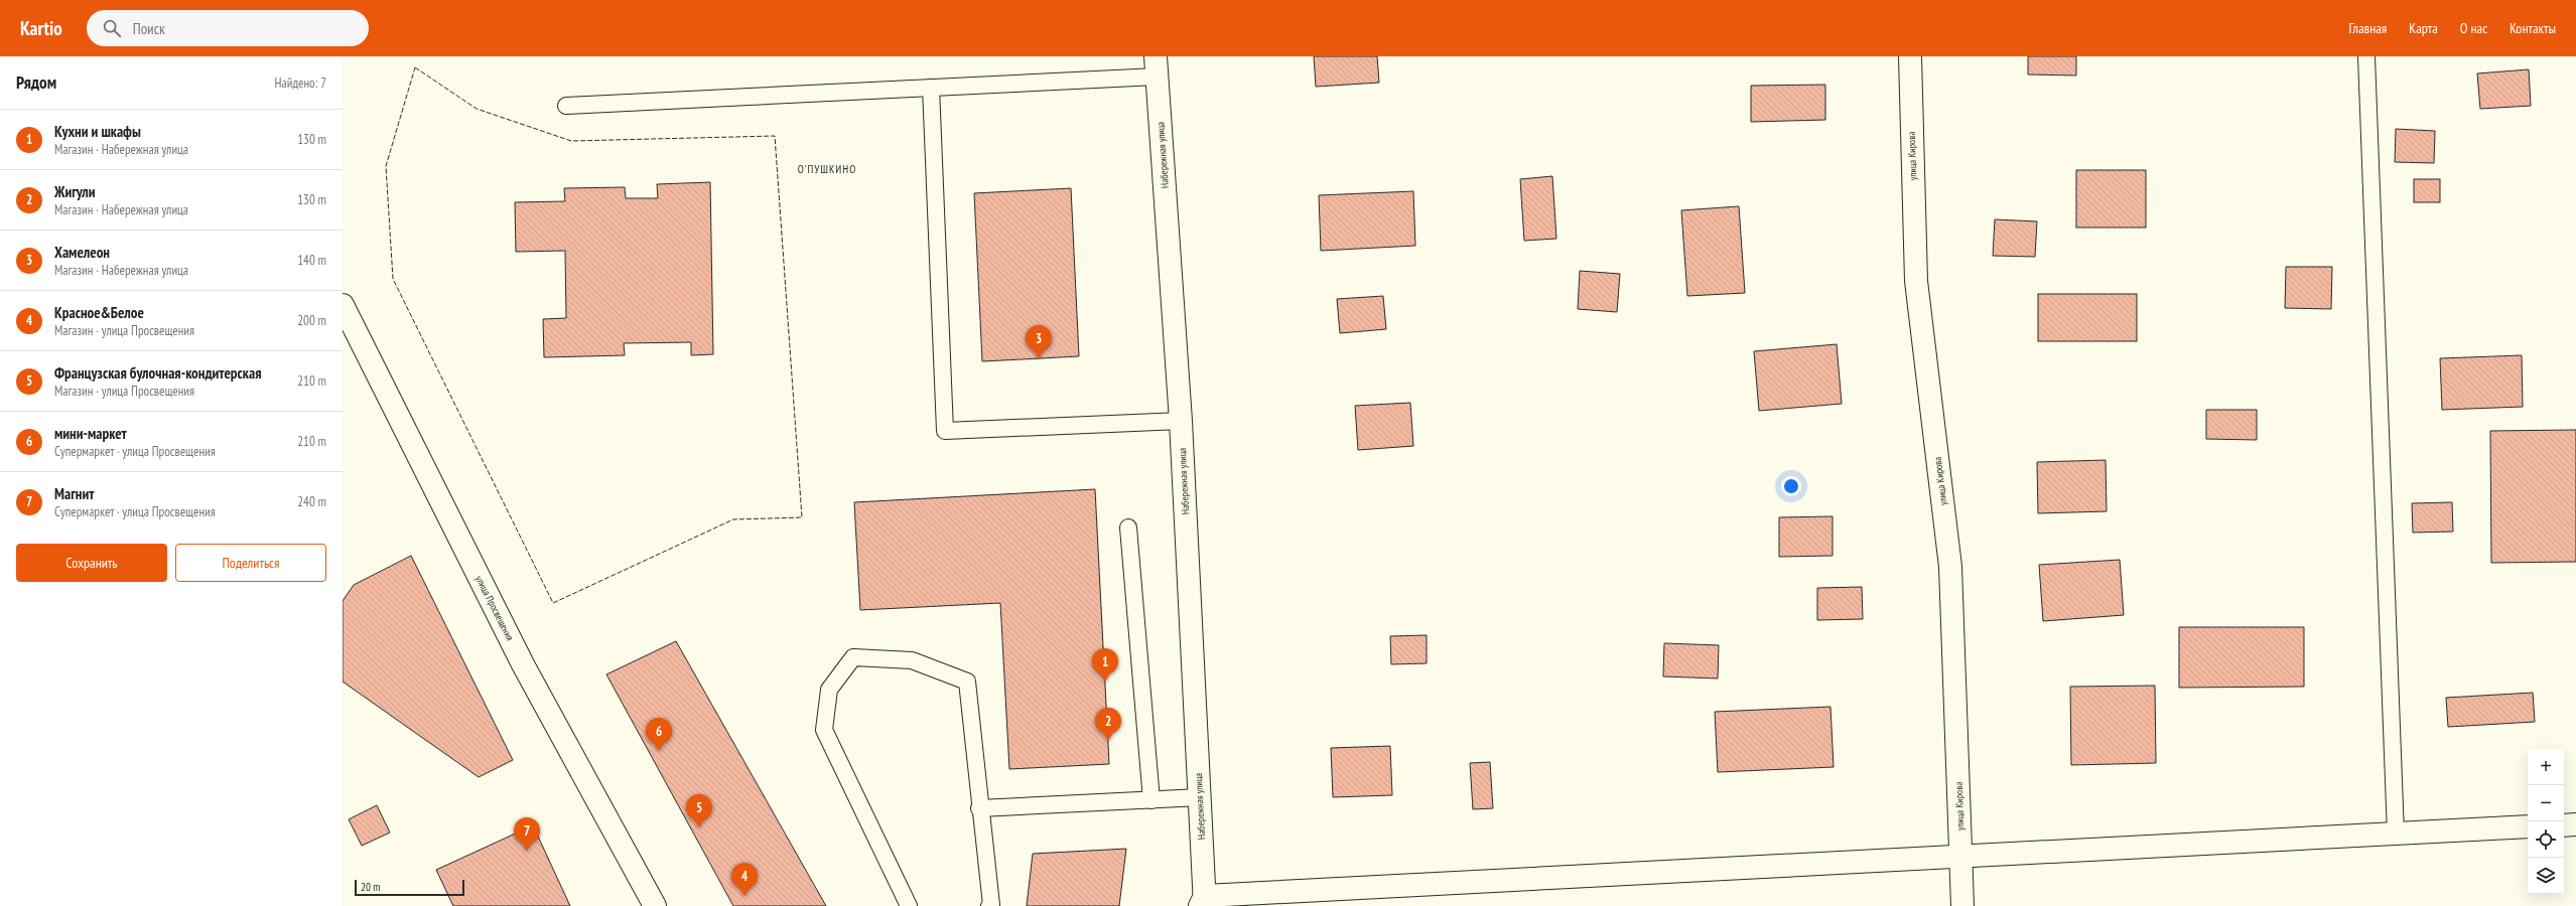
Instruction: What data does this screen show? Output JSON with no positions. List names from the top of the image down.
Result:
{
  "streets": {
    "street": ["Набережная улица", "улица Кирова", "улица Просвещения"]
  },
  "districts": ["О'ПУШКИНО"],
  "scale_bar": "20 m",
  "page": {
    "header": "Kartio",
    "search": "Поиск",
    "nav": [
      "Главная",
      "Карта",
      "О нас",
      "Контакты"
    ],
    "heading": ["Рядом", "Найдено: 7"],
    "list": [
      {
        "mark": "1",
        "name": "Кухни и шкафы",
        "note": "Магазин · Набережная улица",
        "value": "130 m"
      },
      {
        "mark": "2",
        "name": "Жигули",
        "note": "Магазин · Набережная улица",
        "value": "130 m"
      },
      {
        "mark": "3",
        "name": "Хамелеон",
        "note": "Магазин · Набережная улица",
        "value": "140 m"
      },
      {
        "mark": "4",
        "name": "Красное&Белое",
        "note": "Магазин · улица Просвещения",
        "value": "200 m"
      },
      {
        "mark": "5",
        "name": "Французская булочная-кондитерская",
        "note": "Магазин · улица Просвещения",
        "value": "210 m"
      },
      {
        "mark": "6",
        "name": "мини-маркет",
        "note": "Супермаркет · улица Просвещения",
        "value": "210 m"
      },
      {
        "mark": "7",
        "name": "Магнит",
        "note": "Супермаркет · улица Просвещения",
        "value": "240 m"
      }
    ],
    "pins": [
      "3",
      "1",
      "2",
      "6",
      "5",
      "7",
      "4"
    ],
    "buttons": ["Сохранить", "Поделиться"],
    "map_buttons": ["+", "−"],
    "scale": "20 m"
  }
}
